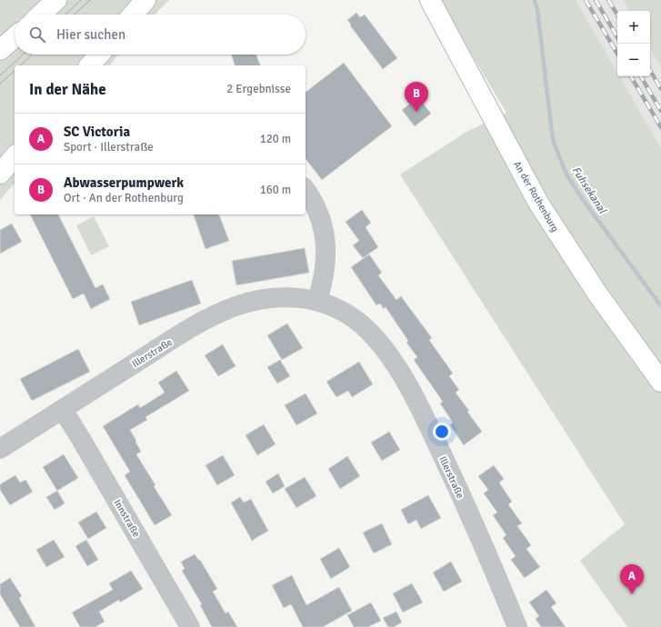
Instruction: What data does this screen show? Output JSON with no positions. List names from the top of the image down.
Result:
{
  "streets": {
    "main road": ["An der Rothenburg"],
    "street": ["Illerstraße", "Innstraße"]
  },
  "crossings": [
    ["Illerstraße", "Innstraße"]
  ],
  "water": ["Fuhsekanal"],
  "page": {
    "map_buttons": ["+", "−"],
    "search": "Hier suchen",
    "heading": ["In der Nähe", "2 Ergebnisse"],
    "pins": ["B", "A"],
    "list": [
      {
        "mark": "A",
        "name": "SC Victoria",
        "note": "Sport · Illerstraße",
        "value": "120 m"
      },
      {
        "mark": "B",
        "name": "Abwasserpumpwerk",
        "note": "Ort · An der Rothenburg",
        "value": "160 m"
      }
    ]
  }
}
